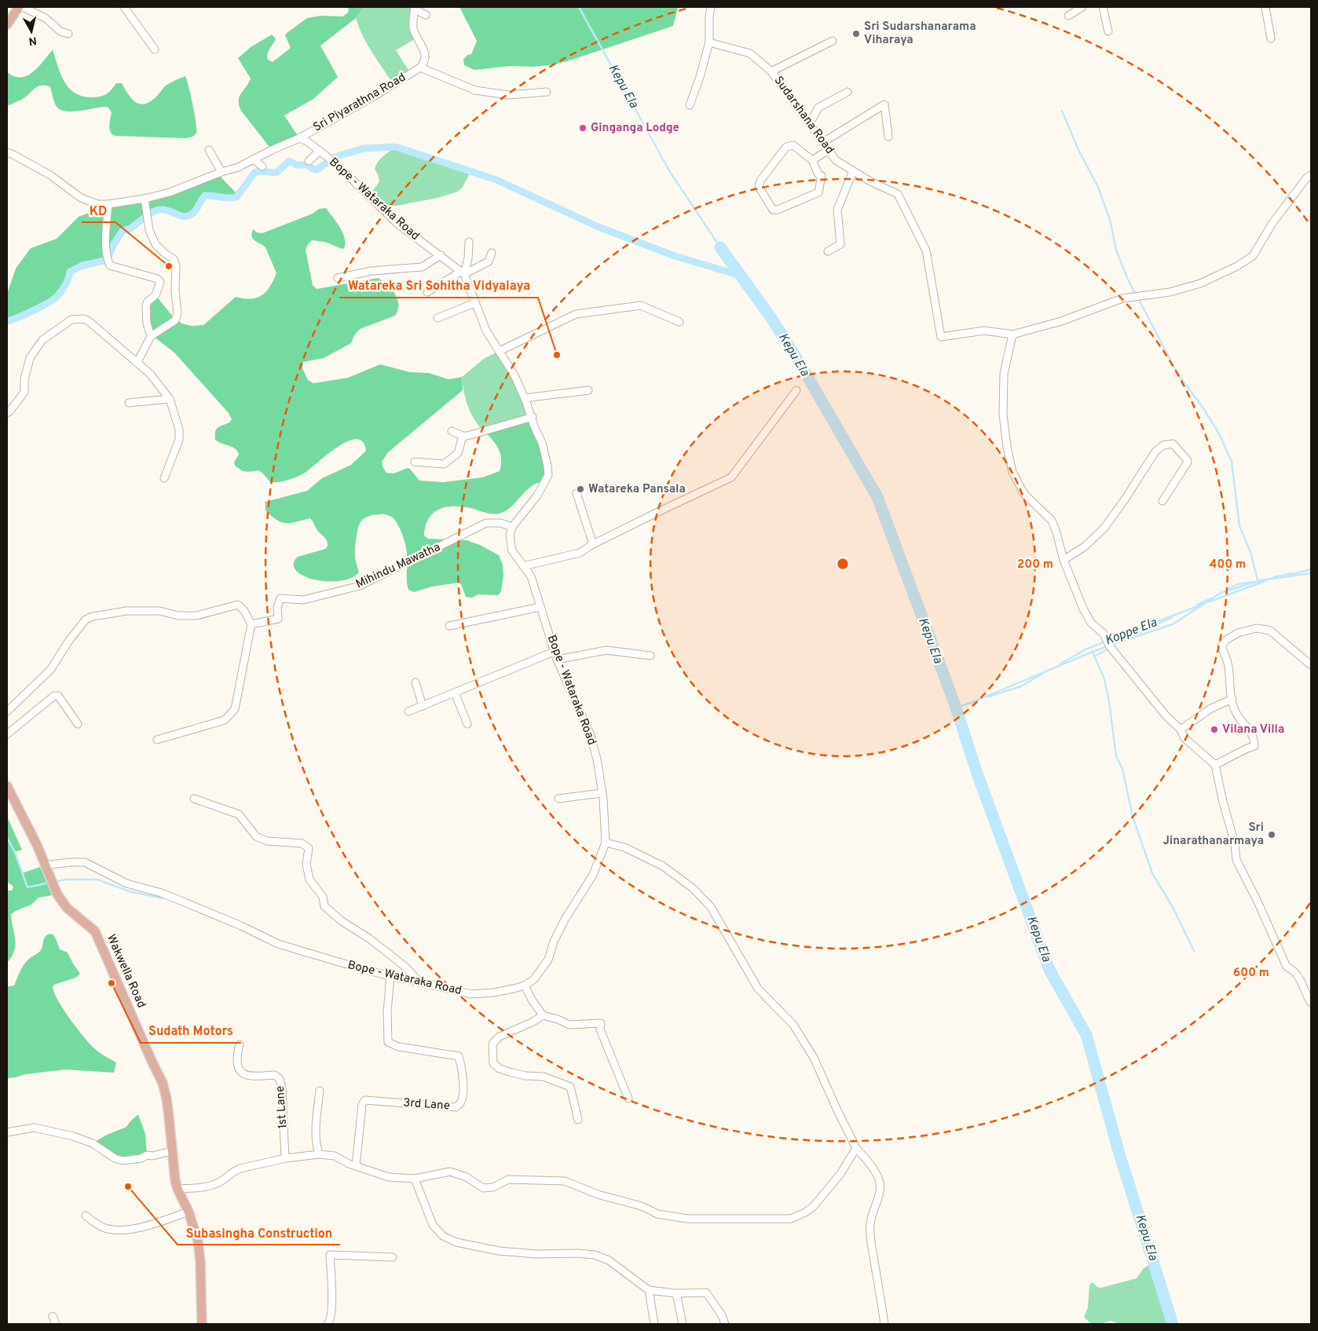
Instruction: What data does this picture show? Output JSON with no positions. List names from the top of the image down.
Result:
{
  "streets": {
    "main road": ["Wakwella Road"],
    "street": [
      "Sri Piyarathna Road",
      "Sudarshana Road",
      "Bope - Wataraka Road",
      "Mihindu Mawatha",
      "3rd Lane",
      "1st Lane"
    ]
  },
  "crossings": [
    ["Sri Piyarathna Road", "Bope - Wataraka Road"],
    ["Bope - Wataraka Road", "Mihindu Mawatha"],
    ["Bope - Wataraka Road", "Wakwella Road"],
    ["Bope - Wataraka Road", "3rd Lane"]
  ],
  "water": ["Kepu Ela", "Koppe Ela"],
  "places": [
    "Sri Sudarshanarama Viharaya",
    "Ginganga Lodge",
    "KD",
    "Watareka Sri Sohitha Vidyalaya",
    "Watareka Pansala",
    "Vilana Villa",
    "Sri Jinarathanarmaya",
    "Sudath Motors",
    "Subasingha Construction"
  ],
  "north": "bottom",
  "rings": ["200 m", "400 m", "600 m"]
}
